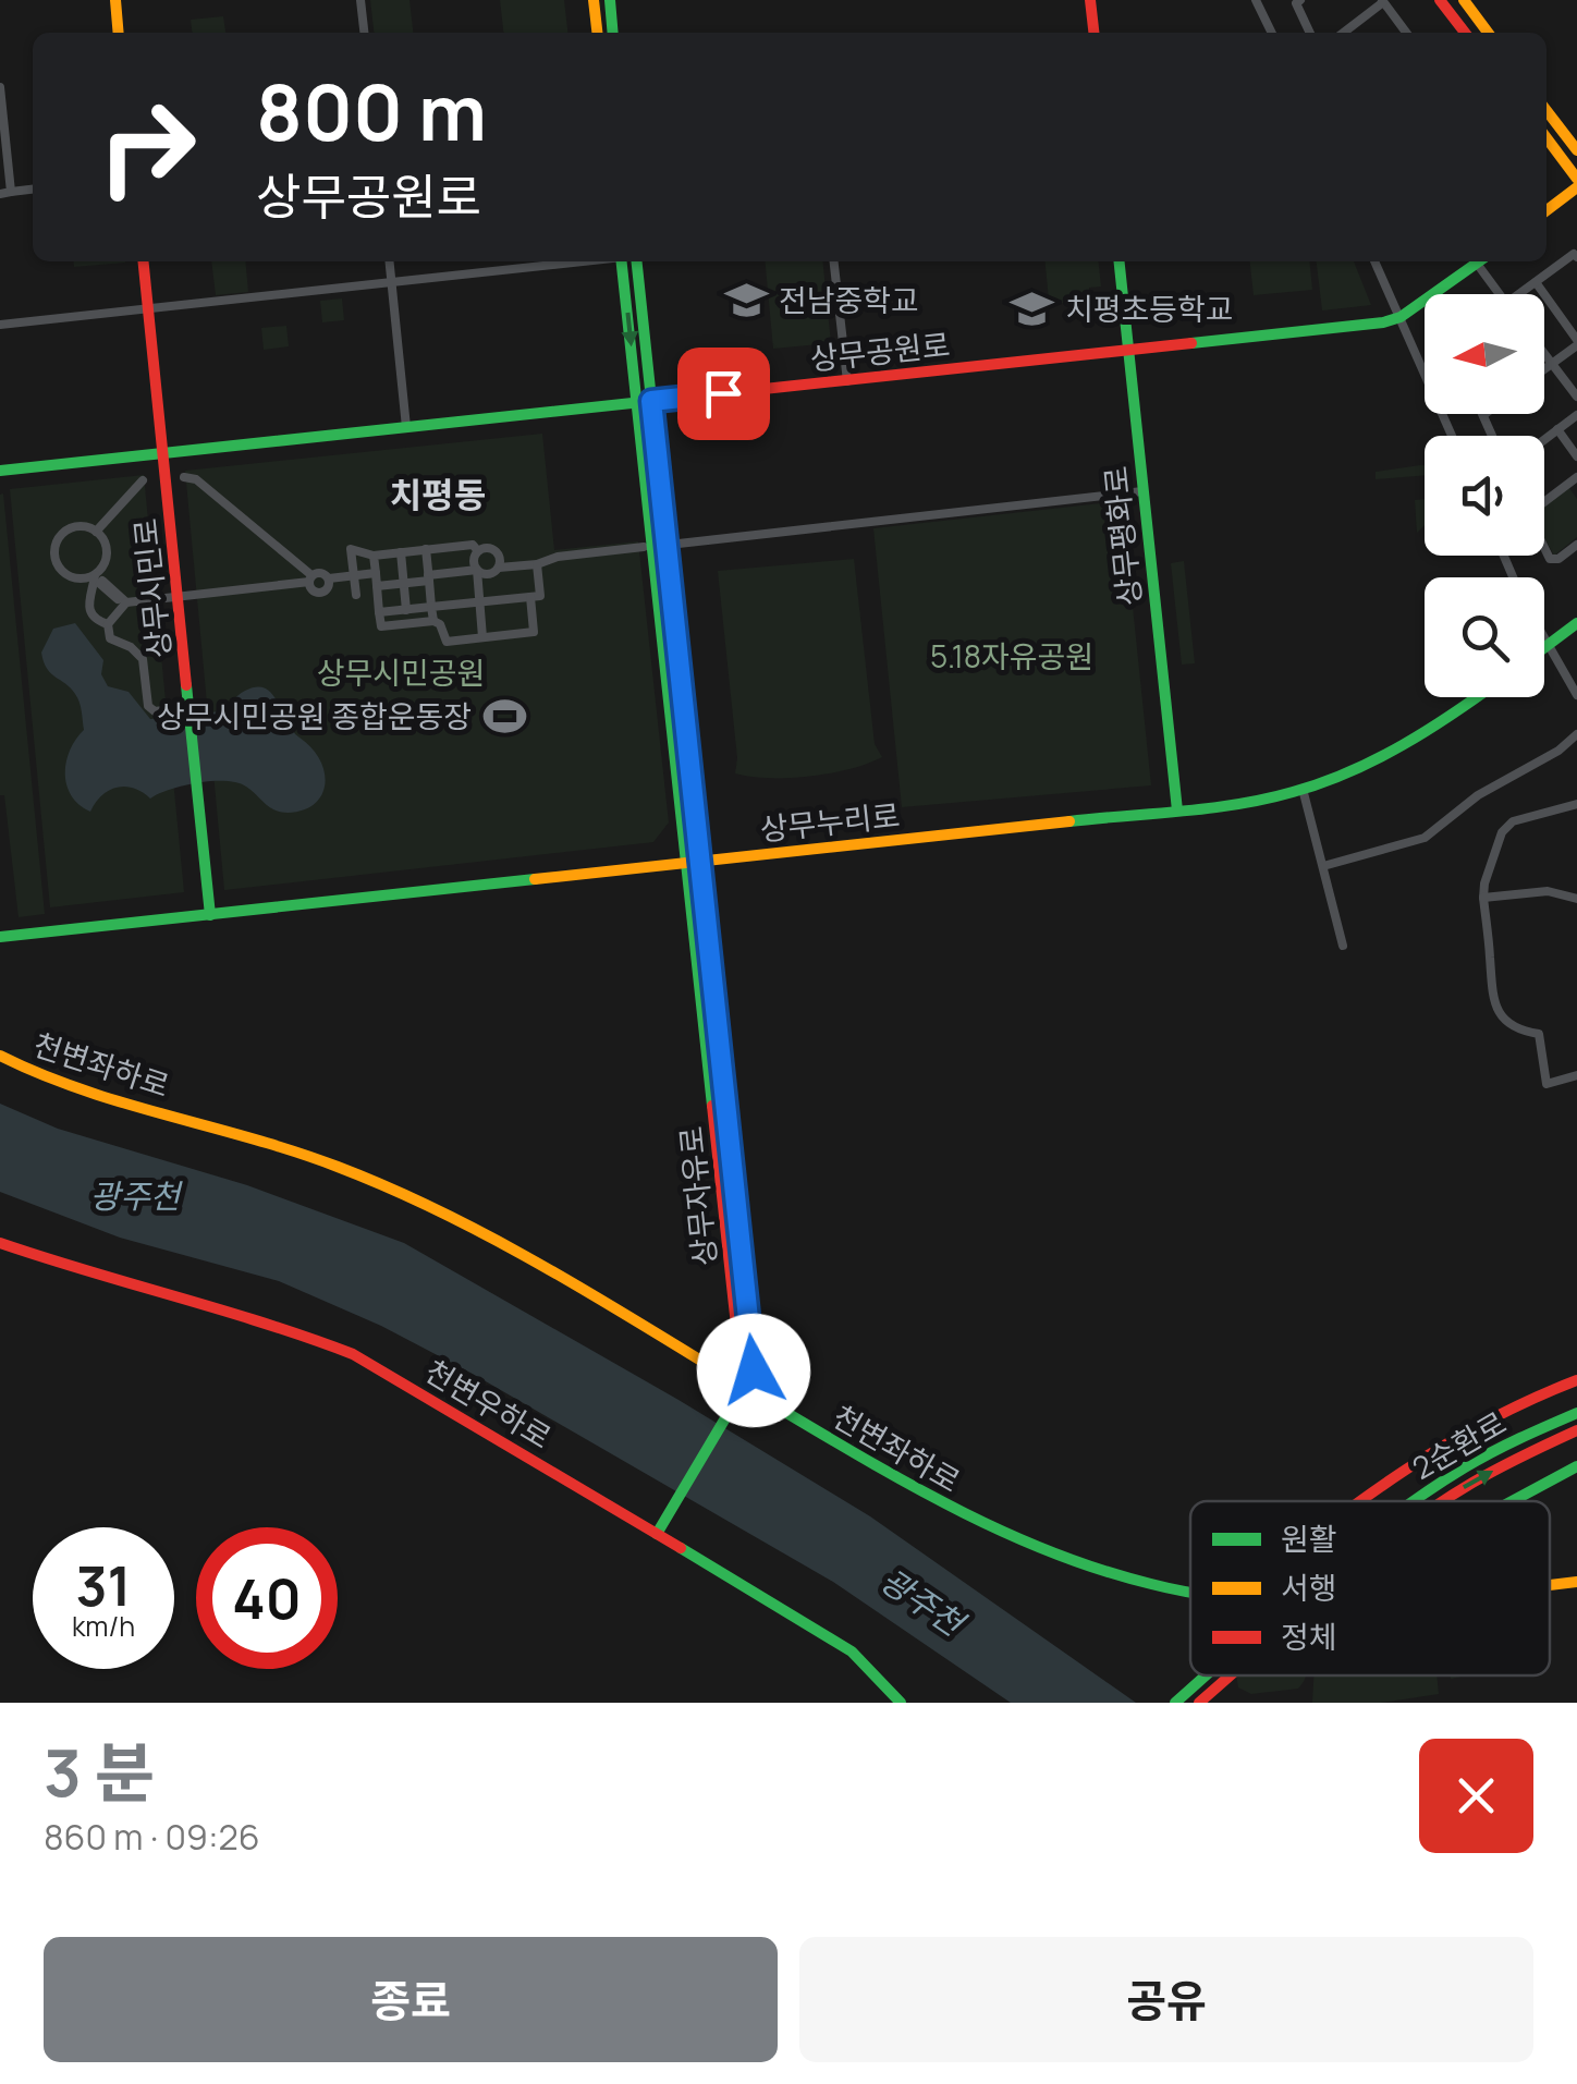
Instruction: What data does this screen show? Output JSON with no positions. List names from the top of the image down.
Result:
{
  "streets": {
    "main road": [
      "상무공원로",
      "상무평화로",
      "상무시민로",
      "상무누리로",
      "천변좌하로",
      "상무자유로",
      "천변우하로",
      "2순환로"
    ]
  },
  "crossings": [
    ["상무공원로", "상무평화로"],
    ["상무공원로", "상무시민로"],
    ["상무공원로", "상무자유로"],
    ["상무평화로", "상무누리로"],
    ["상무시민로", "상무누리로"],
    ["상무누리로", "상무자유로"],
    ["천변좌하로", "상무자유로"]
  ],
  "districts": ["치평동"],
  "water": ["광주천"],
  "parks": ["5.18자유공원", "상무시민공원"],
  "places": {
    "school or university": ["전남중학교", "치평초등학교"],
    "sports": ["상무시민공원 종합운동장"]
  },
  "legend": ["원활", "서행", "정체"],
  "north": "left",
  "page": {
    "turn": ["800 m", "상무공원로"],
    "speed": "31 km/h",
    "limit": "40",
    "heading": ["3 분", "860 m · 09:26"],
    "buttons": ["종료", "공유"]
  }
}
